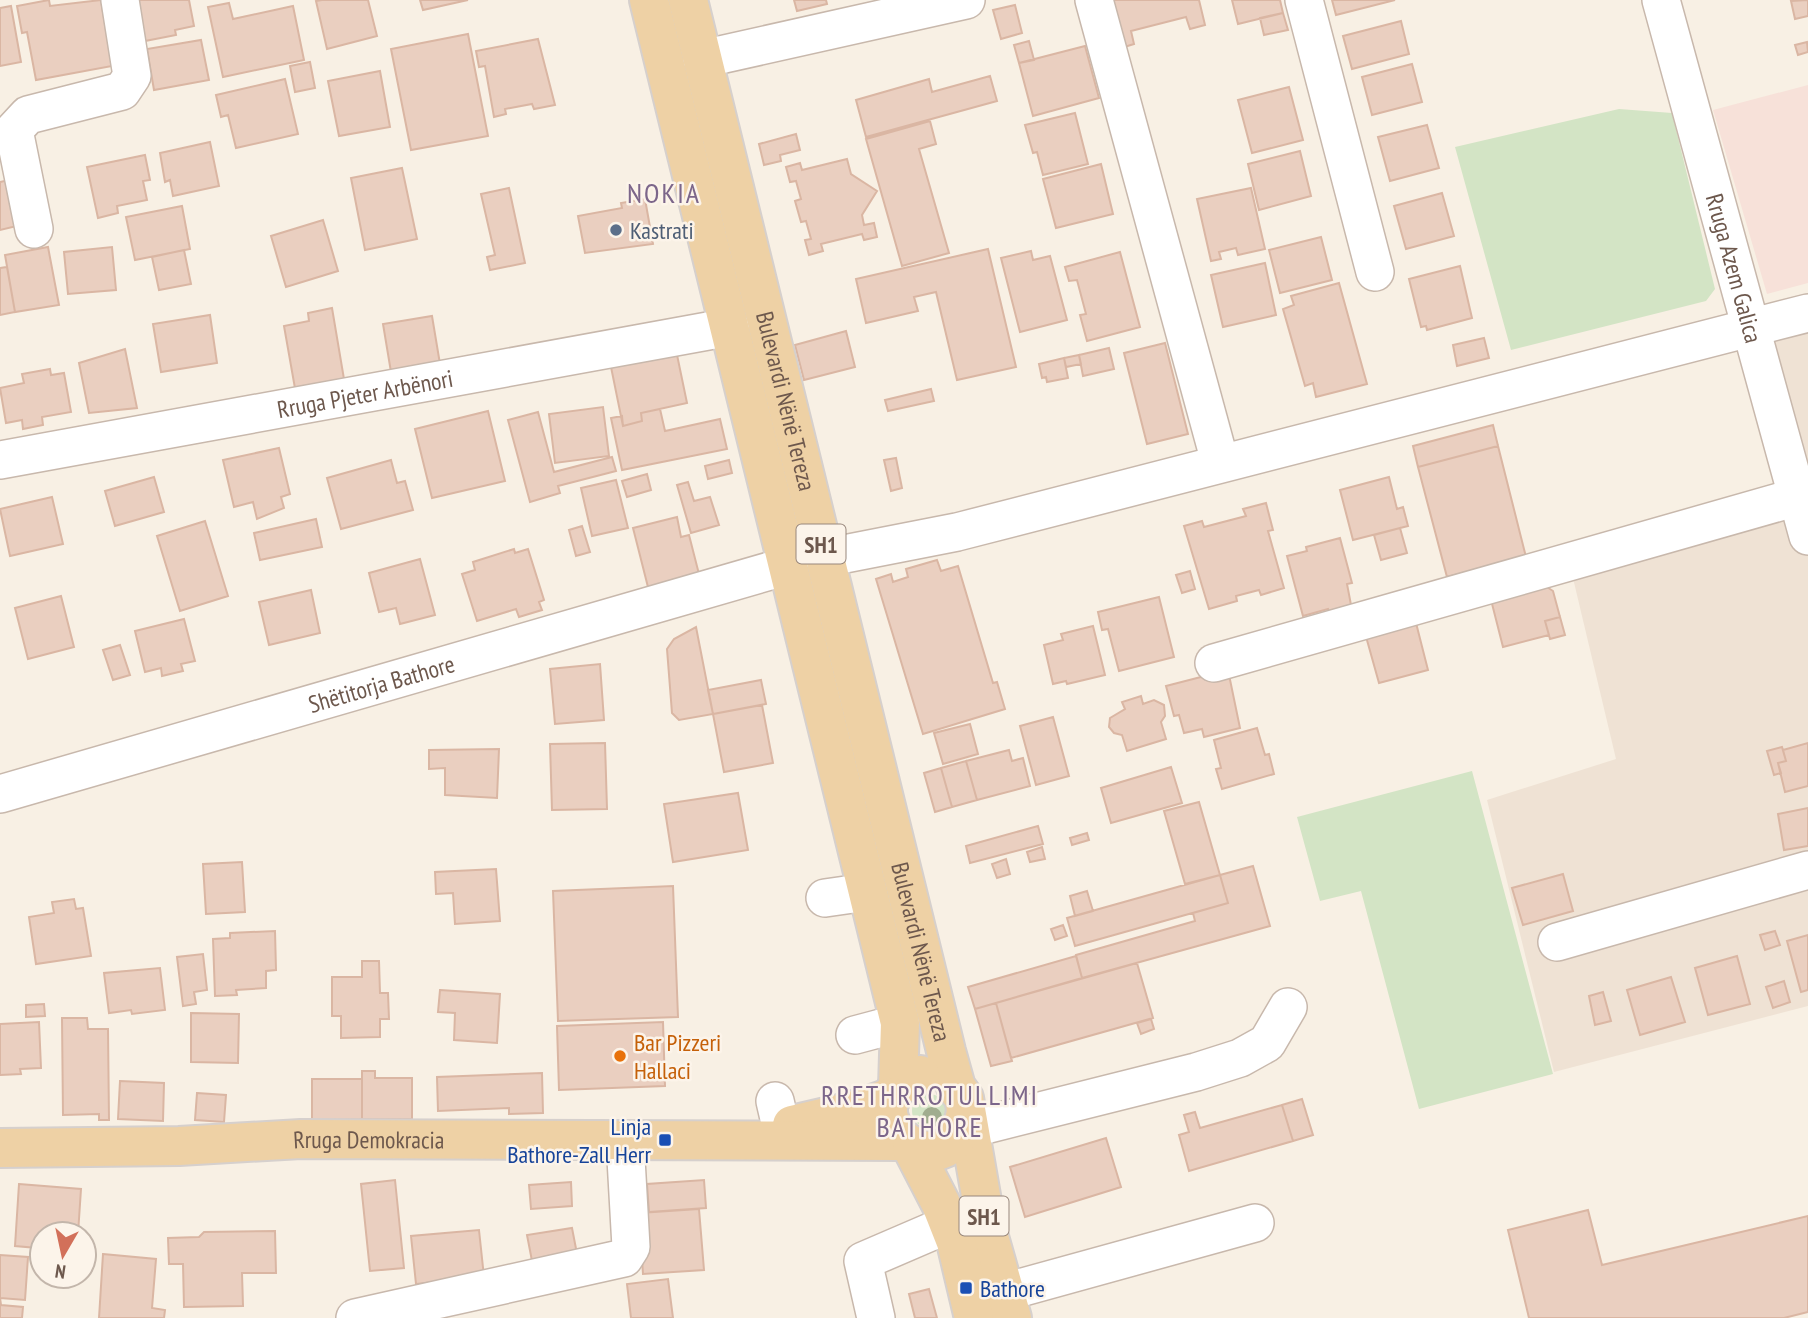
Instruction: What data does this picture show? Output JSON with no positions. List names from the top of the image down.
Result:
{
  "streets": {
    "main road": ["Bulevardi Nënë Tereza", "SH1", "Rruga Demokracia"],
    "street": ["Rruga Azem Galica", "Rruga Pjeter Arbënori", "Shëtitorja Bathore"]
  },
  "crossings": [
    ["Rruga Azem Galica", "Shëtitorja Bathore"],
    ["Rruga Pjeter Arbënori", "Bulevardi Nënë Tereza"],
    ["Bulevardi Nënë Tereza", "Shëtitorja Bathore"],
    ["Bulevardi Nënë Tereza", "Rruga Demokracia"]
  ],
  "districts": ["NOKIA", "RRETHRROTULLIMI BATHORE"],
  "places": {
    "other": ["Kastrati", "Bar Pizzeri Hallaci"],
    "transit": ["Linja Bathore-Zall Herr", "Bathore"]
  },
  "north": "bottom"
}
